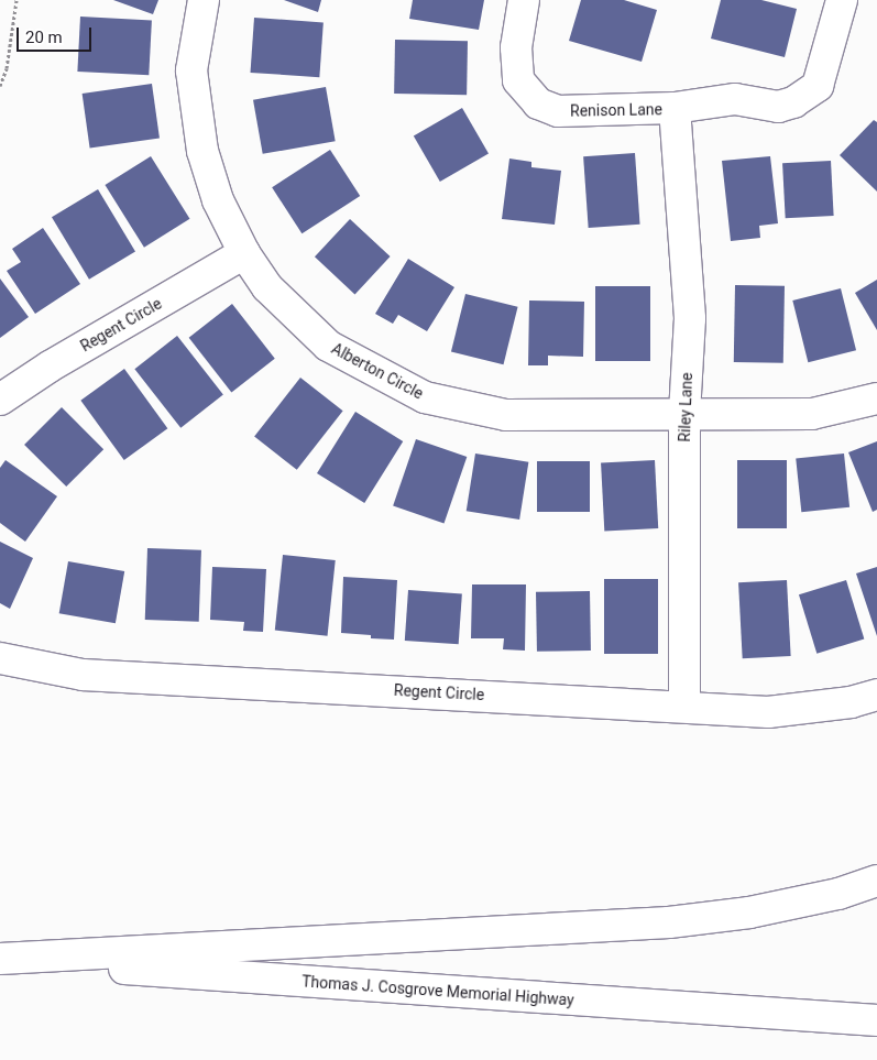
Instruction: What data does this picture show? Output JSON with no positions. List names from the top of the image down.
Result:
{
  "streets": {
    "main road": [
      "Renison Lane",
      "Regent Circle",
      "Alberton Circle",
      "Riley Lane",
      "Thomas J. Cosgrove Memorial Highway"
    ]
  },
  "crossings": [
    ["Renison Lane", "Riley Lane"],
    ["Regent Circle", "Alberton Circle"],
    ["Regent Circle", "Riley Lane"],
    ["Alberton Circle", "Riley Lane"]
  ],
  "scale_bar": "20 m"
}
